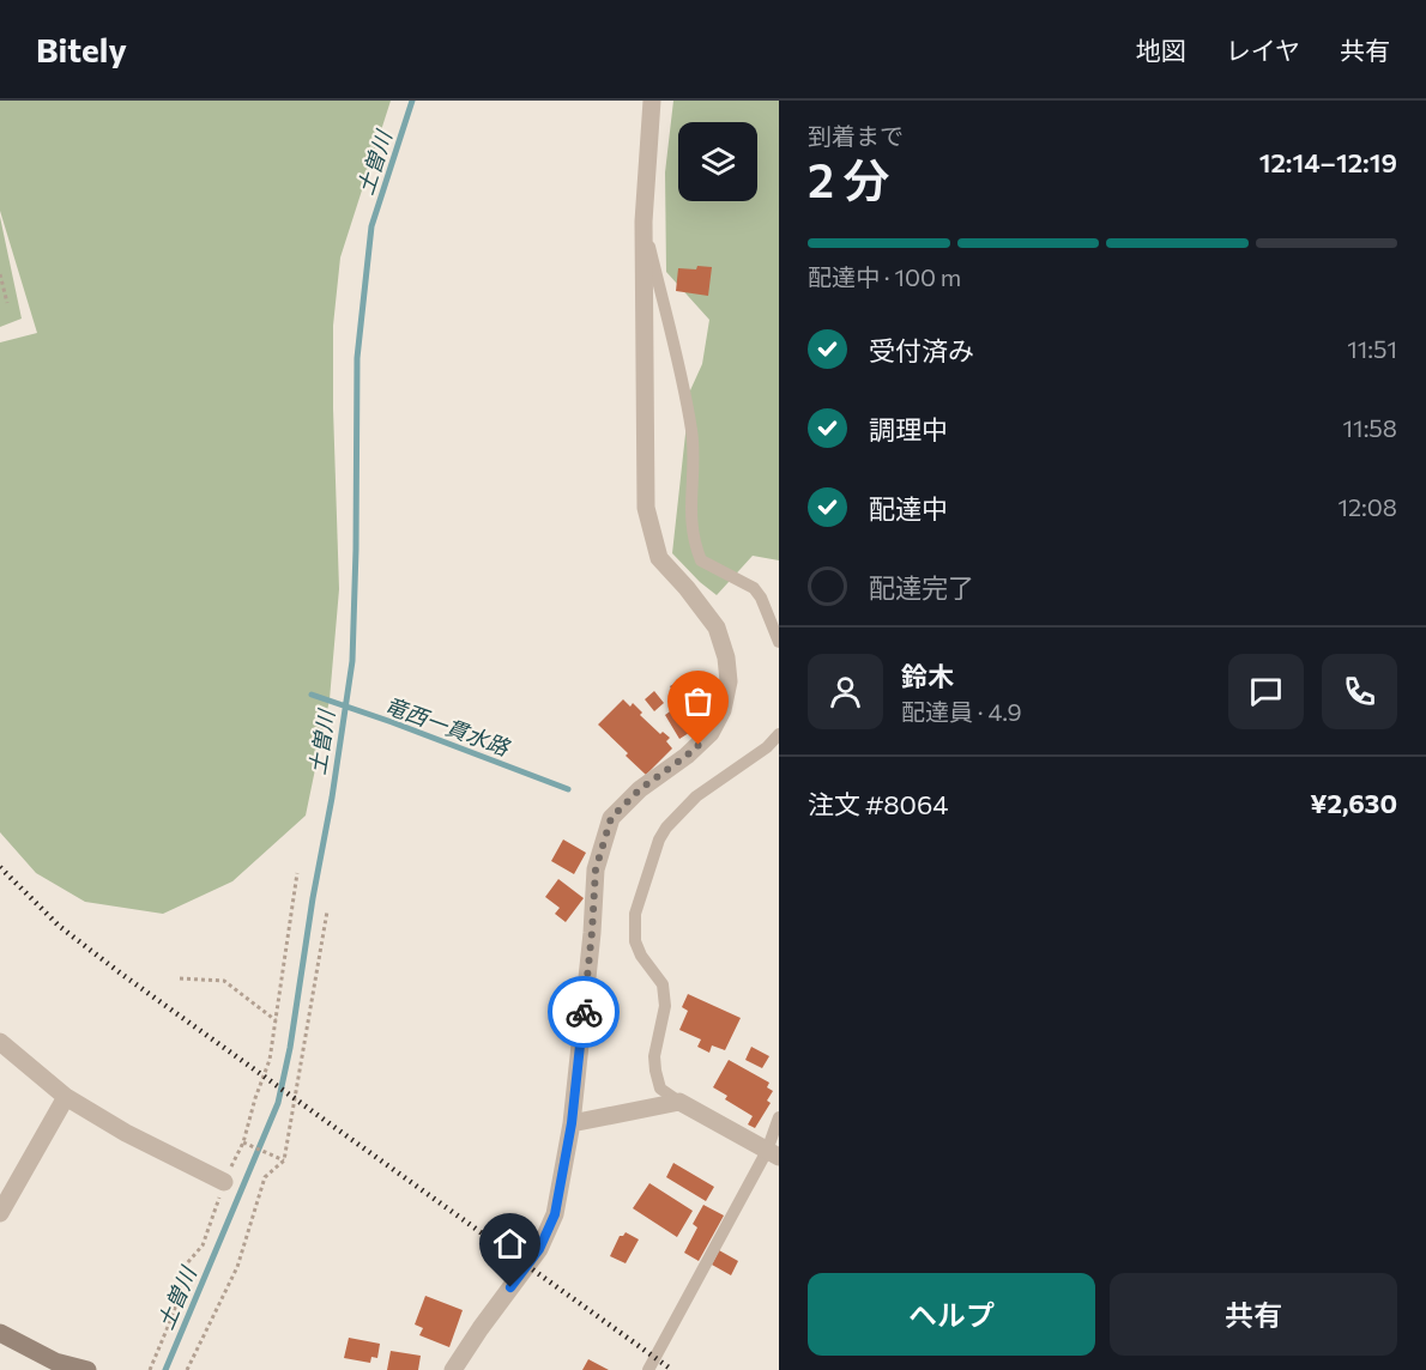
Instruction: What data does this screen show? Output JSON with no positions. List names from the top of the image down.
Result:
{
  "water": ["土曽川", "竜西一貫水路"],
  "page": {
    "header": "Bitely",
    "nav": ["地図", "レイヤ", "共有"],
    "heading": ["2 分", "到着まで", "12:14–12:19"],
    "panel": [
      "鈴木",
      "配達員 · 4.9",
      "注文 #8064",
      "¥2,630"
    ],
    "bar": "配達中 · 100 m",
    "list": [
      ["受付済み", "11:51"],
      ["調理中", "11:58"],
      ["配達中", "12:08"],
      "配達完了"
    ],
    "buttons": ["ヘルプ", "共有"]
  }
}
